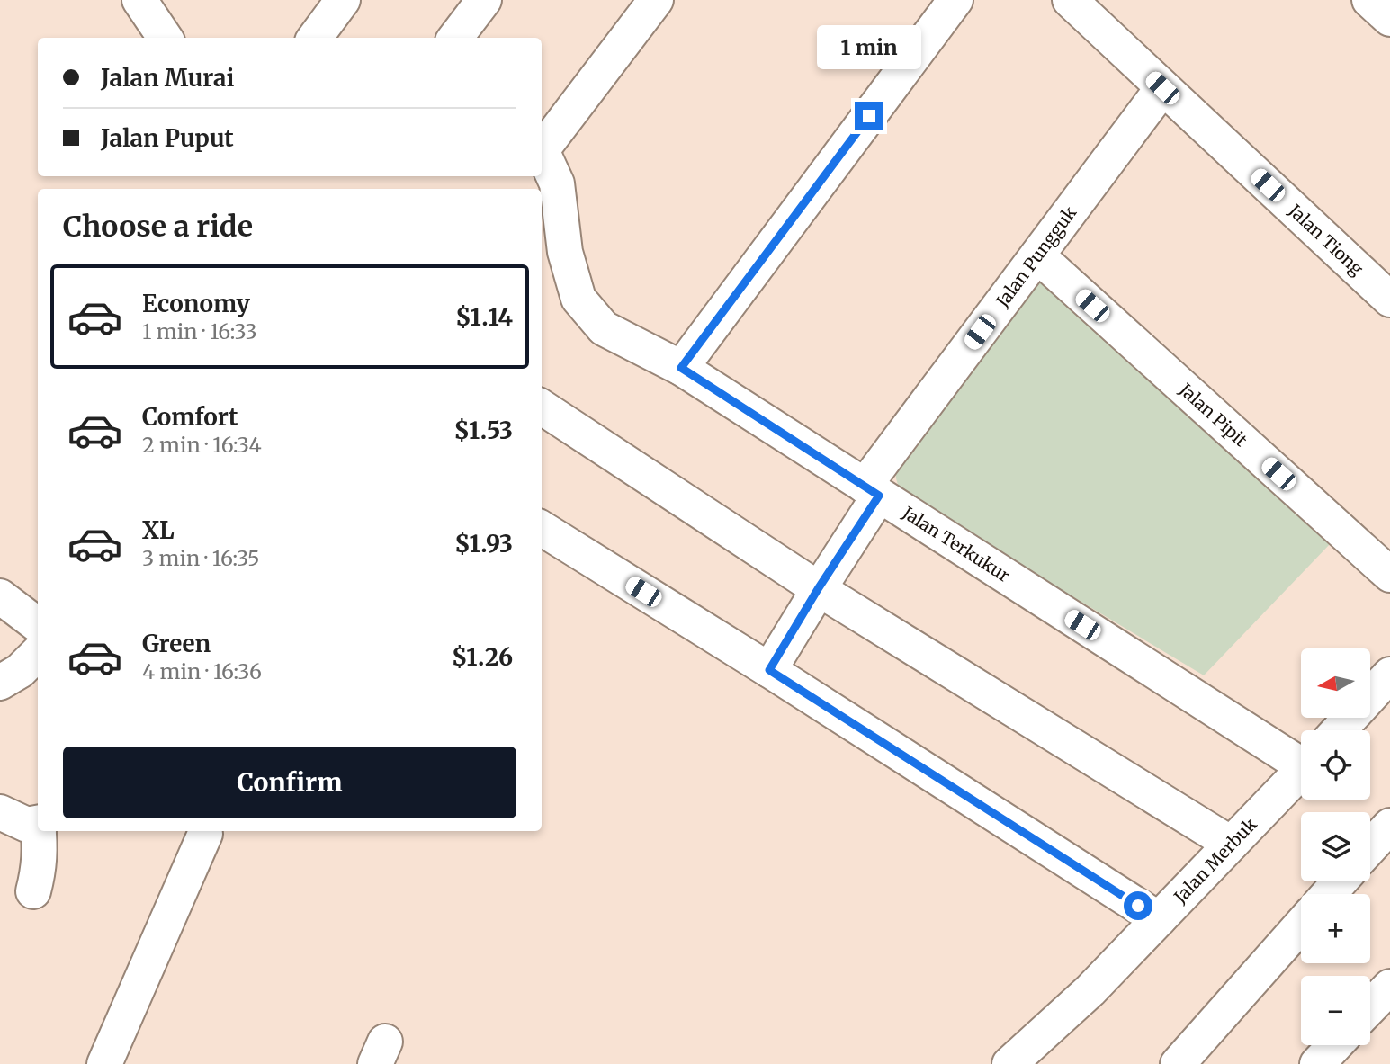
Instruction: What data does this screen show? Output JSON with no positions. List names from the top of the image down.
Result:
{
  "streets": {
    "street": [
      "Jalan Tiong",
      "Jalan Pungguk",
      "Jalan Pipit",
      "Jalan Terkukur",
      "Jalan Merbuk"
    ]
  },
  "crossings": [
    ["Jalan Tiong", "Jalan Pungguk"],
    ["Jalan Pungguk", "Jalan Pipit"],
    ["Jalan Pungguk", "Jalan Terkukur"]
  ],
  "north": "left",
  "page": {
    "bubble": "1 min",
    "banner": ["Jalan Murai", "Jalan Puput"],
    "heading": "Choose a ride",
    "list": [
      {
        "name": "Economy",
        "note": "1 min · 16:33",
        "value": "$1.14"
      },
      {
        "name": "Comfort",
        "note": "2 min · 16:34",
        "value": "$1.53"
      },
      {
        "name": "XL",
        "note": "3 min · 16:35",
        "value": "$1.93"
      },
      {
        "name": "Green",
        "note": "4 min · 16:36",
        "value": "$1.26"
      }
    ],
    "map_buttons": ["+", "−"],
    "buttons": "Confirm"
  }
}
